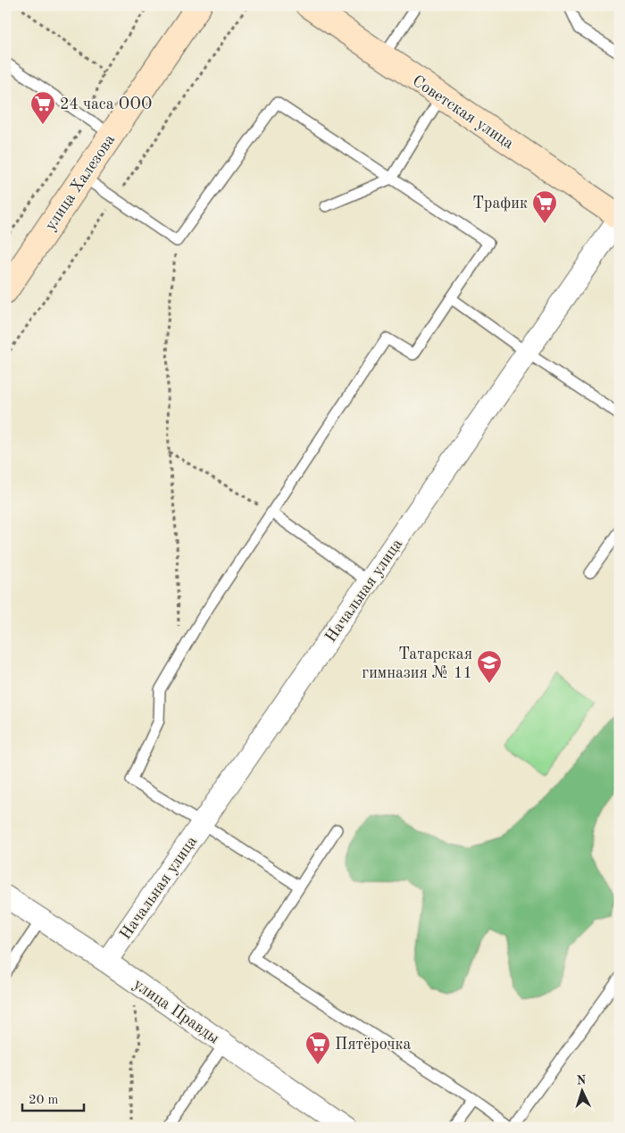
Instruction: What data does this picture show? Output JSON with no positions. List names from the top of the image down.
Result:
{
  "streets": {
    "street": [
      "Советская улица",
      "улица Халезова",
      "Начальная улица",
      "улица Правды"
    ]
  },
  "crossings": [
    ["Советская улица", "Начальная улица"],
    ["Начальная улица", "улица Правды"]
  ],
  "places": {
    "supermarket": ["24 часа ООО", "Трафик", "Пятёрочка"],
    "school or university": ["Татарская гимназия № 11"]
  },
  "scale_bar": "20 m",
  "north": "top"
}
